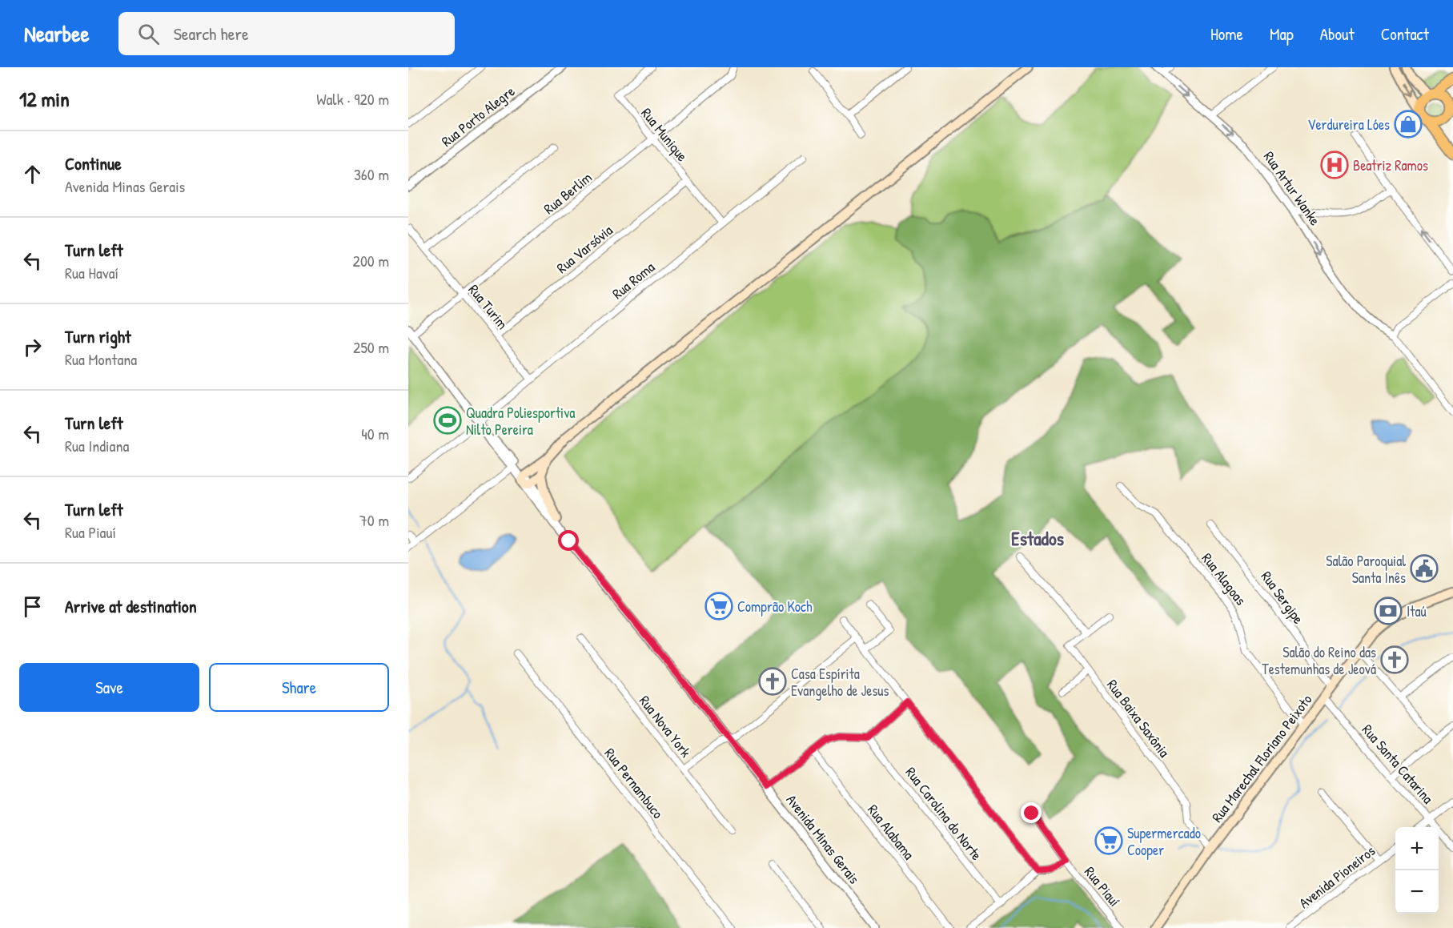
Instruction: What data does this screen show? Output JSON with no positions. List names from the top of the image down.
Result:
{
  "streets": {
    "main road": ["Rua Marechal Floriano Peixoto"],
    "street": [
      "Rua Porto Alegre",
      "Rua Munique",
      "Rua Artur Wanke",
      "Rua Berlim",
      "Rua Varsóvia",
      "Rua Roma",
      "Rua Turim",
      "Rua Alagoas",
      "Rua Sergipe",
      "Rua Baixa Saxônia",
      "Rua Nova York",
      "Rua Santa Catarina",
      "Rua Pernambuco",
      "Rua Carolina do Norte",
      "Rua Alabama",
      "Avenida Minas Gerais",
      "Avenida Pioneiros",
      "Rua Piauí"
    ]
  },
  "crossings": [
    ["Rua Munique", "Rua Berlim"],
    ["Rua Munique", "Rua Varsóvia"],
    ["Rua Munique", "Rua Roma"],
    ["Rua Berlim", "Rua Turim"],
    ["Rua Berlim", "Avenida Minas Gerais"],
    ["Rua Varsóvia", "Rua Turim"],
    ["Rua Roma", "Rua Turim"],
    ["Rua Roma", "Avenida Minas Gerais"],
    ["Rua Alagoas", "Rua Marechal Floriano Peixoto"],
    ["Rua Sergipe", "Rua Marechal Floriano Peixoto"],
    ["Rua Baixa Saxônia", "Rua Marechal Floriano Peixoto"],
    ["Rua Marechal Floriano Peixoto", "Rua Santa Catarina"]
  ],
  "one_way": ["Rua Artur Wanke"],
  "districts": ["Estados"],
  "places": {
    "shop": ["Verdureira Lóes"],
    "hospital": ["Beatriz Ramos"],
    "sports": ["Quadra Poliesportiva Nilto Pereira"],
    "public building": ["Salão Paroquial Santa Inês"],
    "supermarket": ["Comprão Koch", "Supermercado Cooper"],
    "bank": ["Itaú"],
    "church": ["Salão do Reino das Testemunhas de Jeová", "Casa Espírita Evangelho de Jesus"]
  },
  "page": {
    "header": "Nearbee",
    "search": "Search here",
    "nav": [
      "Home",
      "Map",
      "About",
      "Contact"
    ],
    "heading": ["12 min", "Walk · 920 m"],
    "list": [
      ["Continue", "Avenida Minas Gerais", "360 m"],
      ["Turn left", "Rua Havaí", "200 m"],
      ["Turn right", "Rua Montana", "250 m"],
      ["Turn left", "Rua Indiana", "40 m"],
      ["Turn left", "Rua Piauí", "70 m"],
      "Arrive at destination"
    ],
    "buttons": ["Save", "Share"],
    "map_buttons": ["+", "−"]
  }
}
